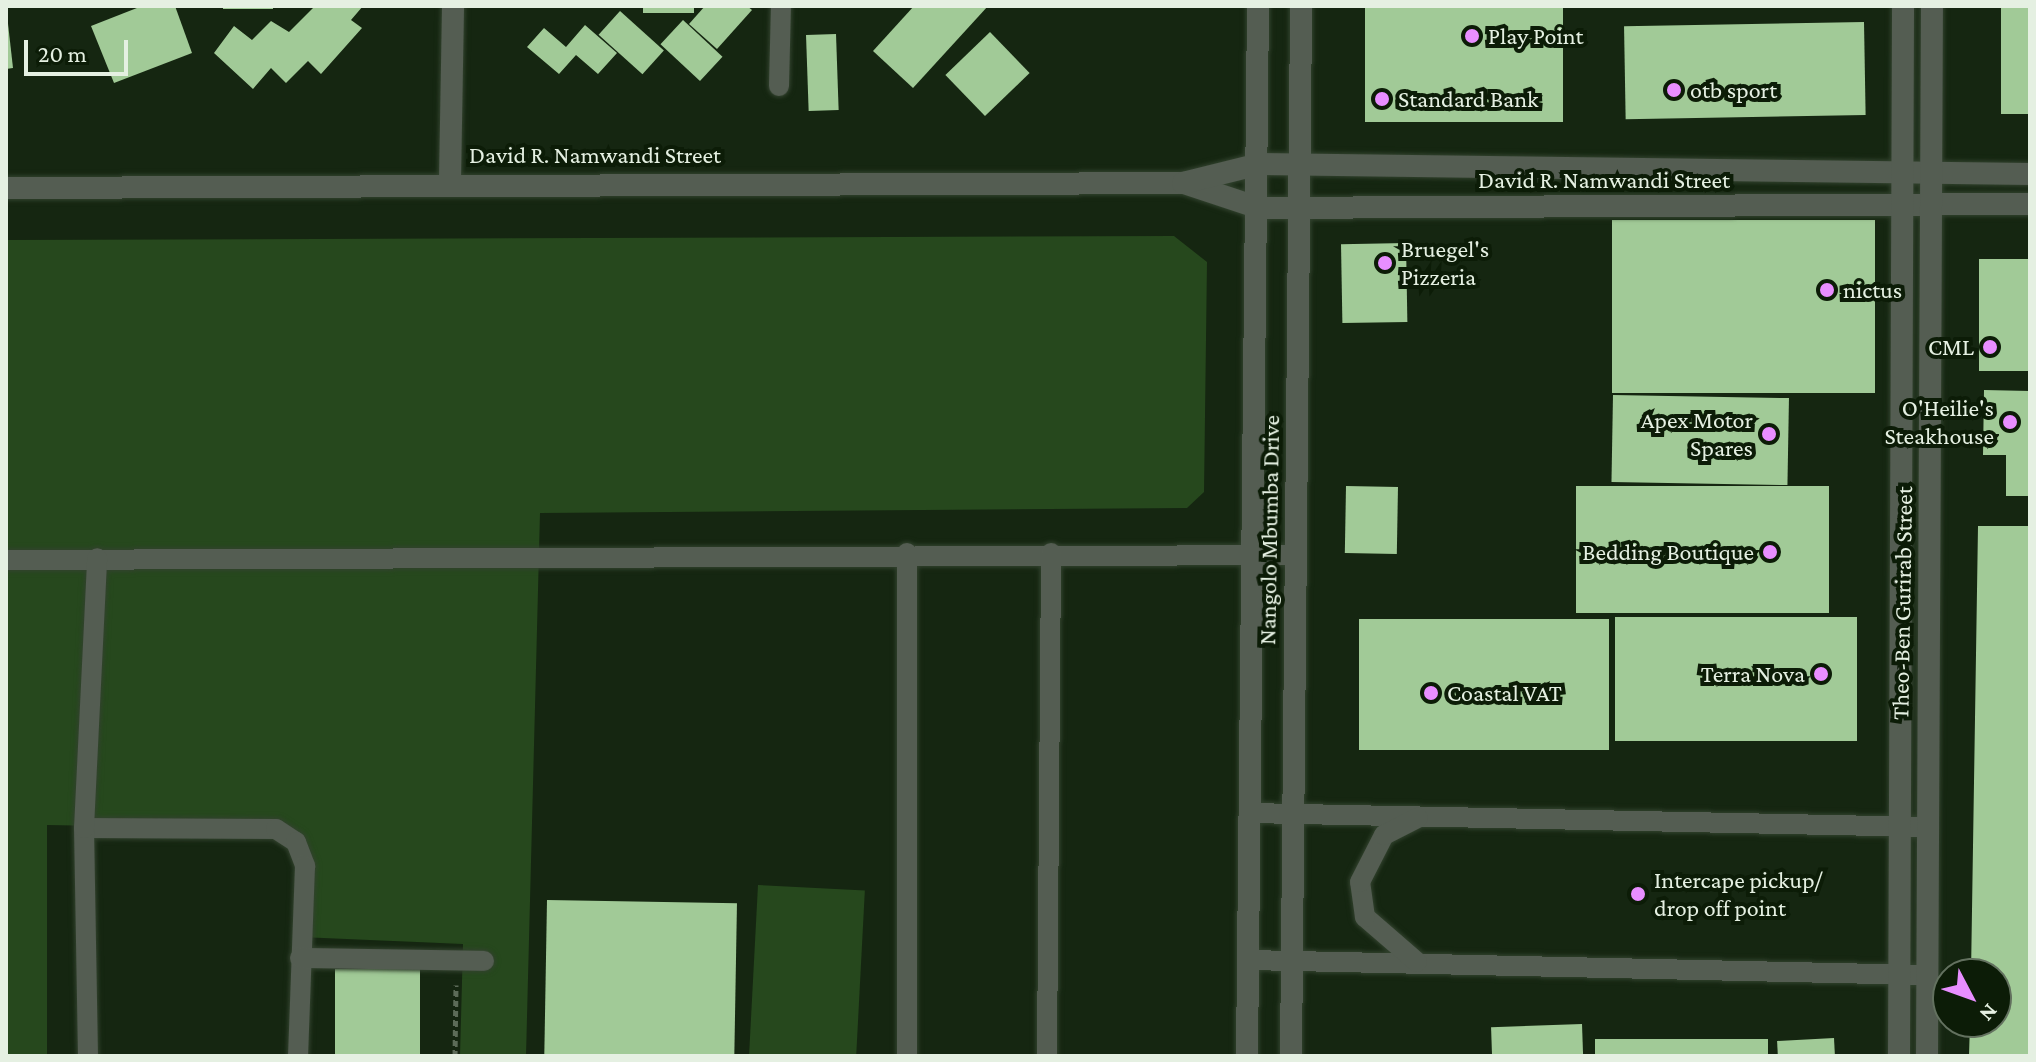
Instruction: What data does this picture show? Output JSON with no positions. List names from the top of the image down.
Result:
{
  "streets": {
    "street": ["David R. Namwandi Street", "Nangolo Mbumba Drive", "Theo-Ben Gurirab Street"]
  },
  "crossings": [
    ["David R. Namwandi Street", "Nangolo Mbumba Drive"],
    ["David R. Namwandi Street", "Theo-Ben Gurirab Street"]
  ],
  "places": [
    "Play Point",
    "otb sport",
    "Standard Bank",
    "Bruegel's Pizzeria",
    "nictus",
    "CML",
    "O'Heilie's Steakhouse",
    "Apex Motor Spares",
    "Bedding Boutique",
    "Terra Nova",
    "Coastal VAT",
    "Intercape pickup/ drop off point"
  ],
  "scale_bar": "20 m",
  "north": "bottom right"
}
